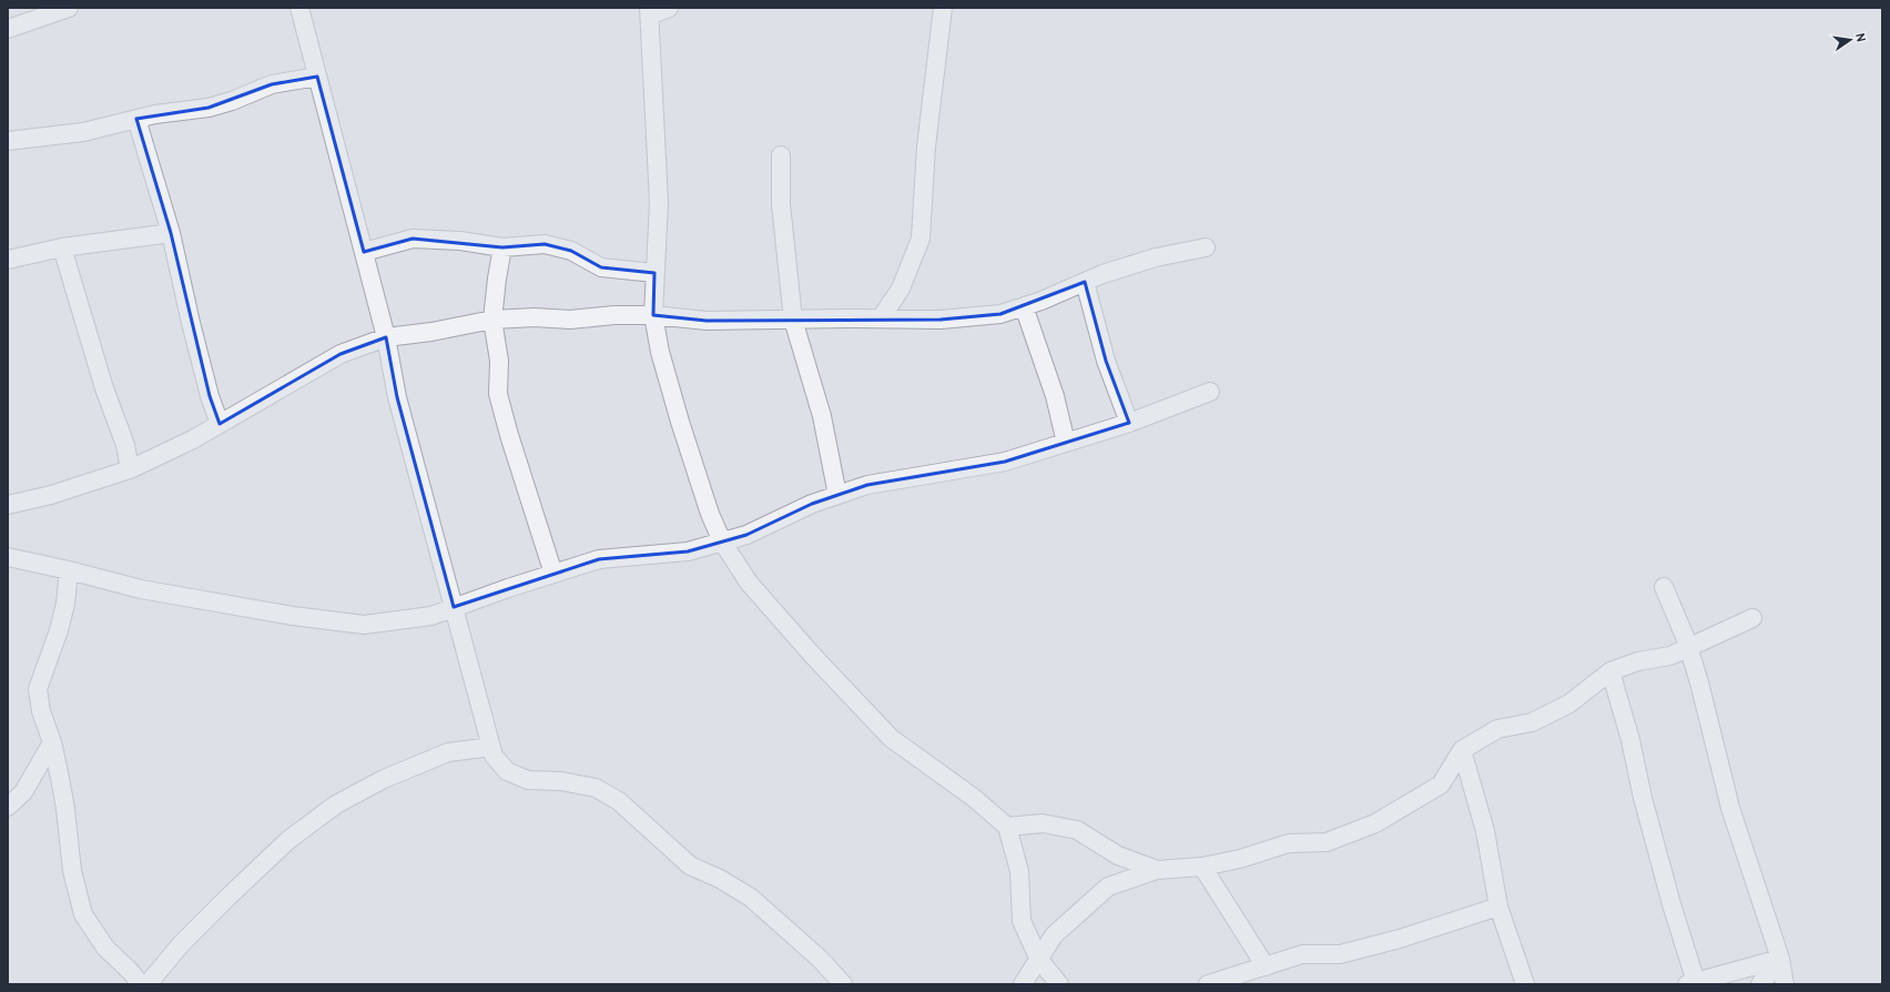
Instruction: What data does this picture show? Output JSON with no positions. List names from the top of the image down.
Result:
{
  "north": "right"
}
